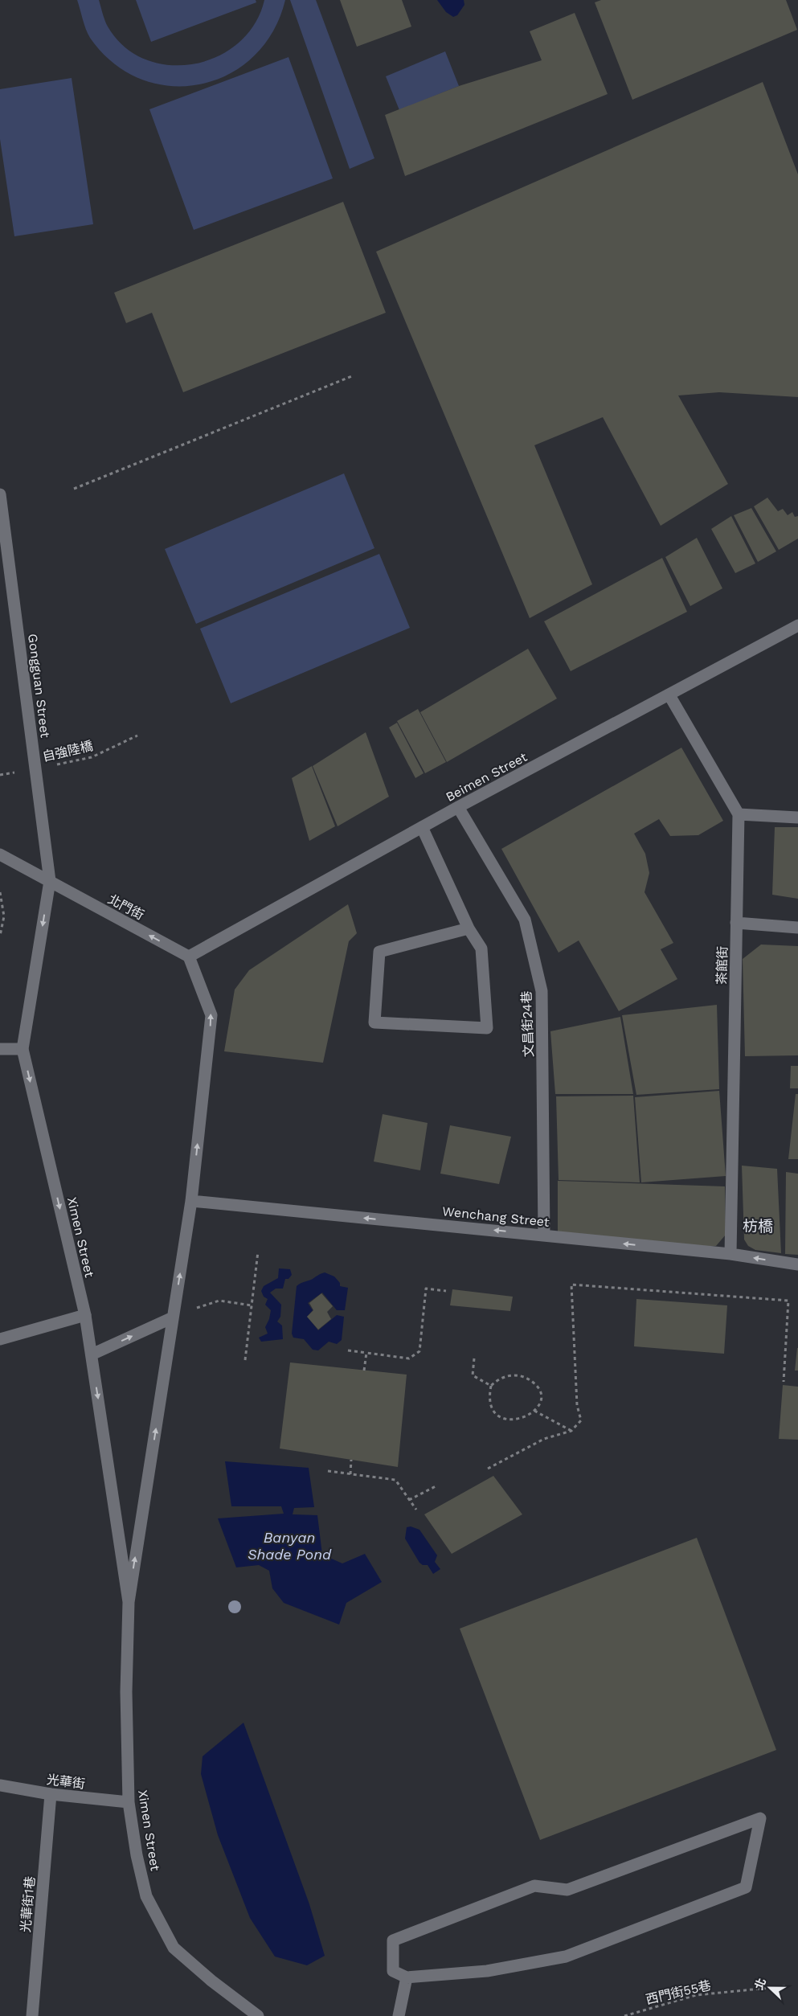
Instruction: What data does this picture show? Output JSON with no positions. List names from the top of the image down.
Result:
{
  "streets": {
    "street": [
      "Gongguan Street",
      "Beimen Street",
      "北門街",
      "茶館街",
      "文昌街24巷",
      "Wenchang Street",
      "Ximen Street",
      "光華街",
      "光華街1巷"
    ],
    "path": ["自強陸橋", "西門街55巷"]
  },
  "crossings": [
    ["Gongguan Street", "北門街"],
    ["Gongguan Street", "Ximen Street"],
    ["Beimen Street", "北門街"],
    ["Beimen Street", "文昌街24巷"],
    ["Beimen Street", "Ximen Street"],
    ["北門街", "Ximen Street"],
    ["茶館街", "Wenchang Street"],
    ["文昌街24巷", "Wenchang Street"],
    ["Wenchang Street", "Ximen Street"],
    ["Ximen Street", "光華街"],
    ["光華街", "光華街1巷"]
  ],
  "one_way": ["北門街", "Wenchang Street"],
  "districts": ["枋橋"],
  "water": ["Banyan Shade Pond"],
  "north": "left"
}
